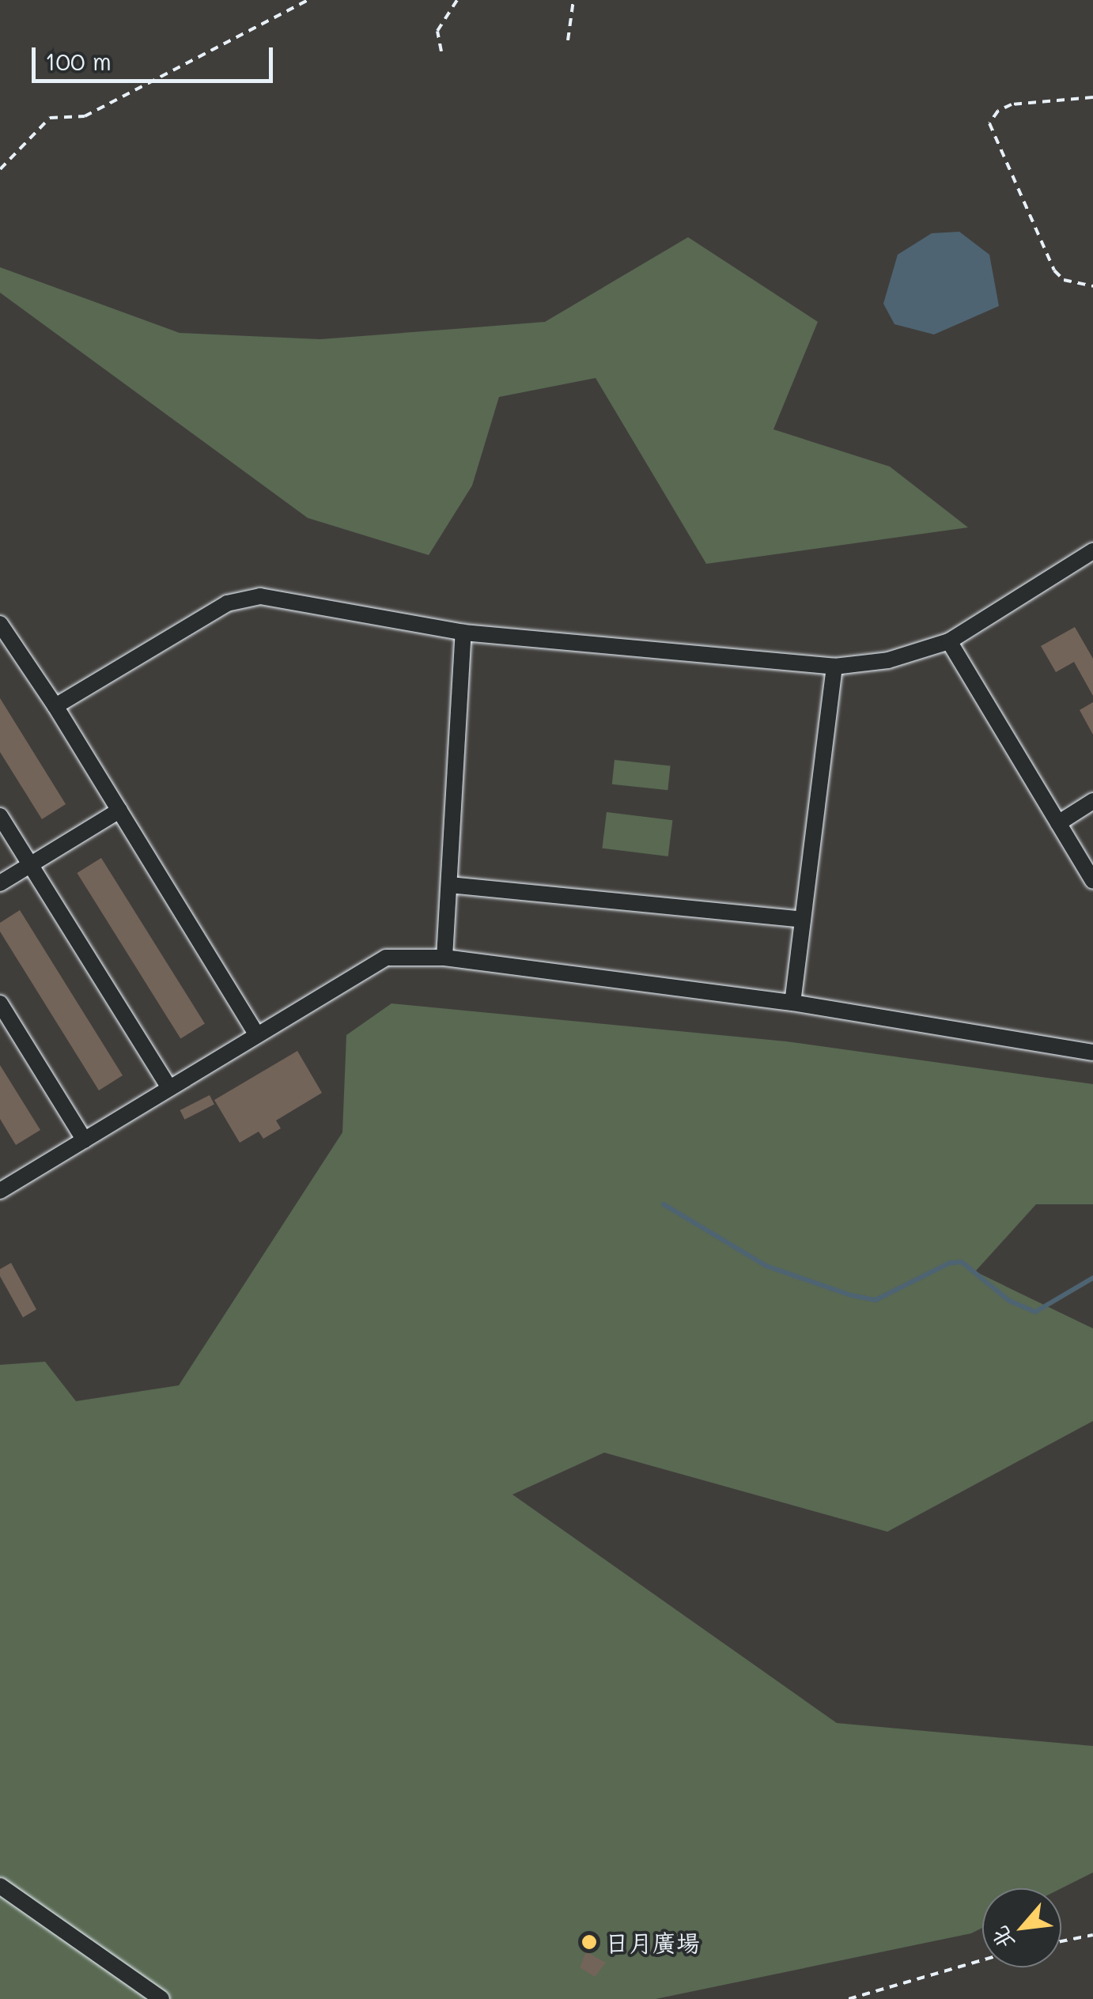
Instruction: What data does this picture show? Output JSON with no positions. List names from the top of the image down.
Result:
{
  "places": ["日月廣場"],
  "scale_bar": "100 m",
  "north": "bottom left"
}
